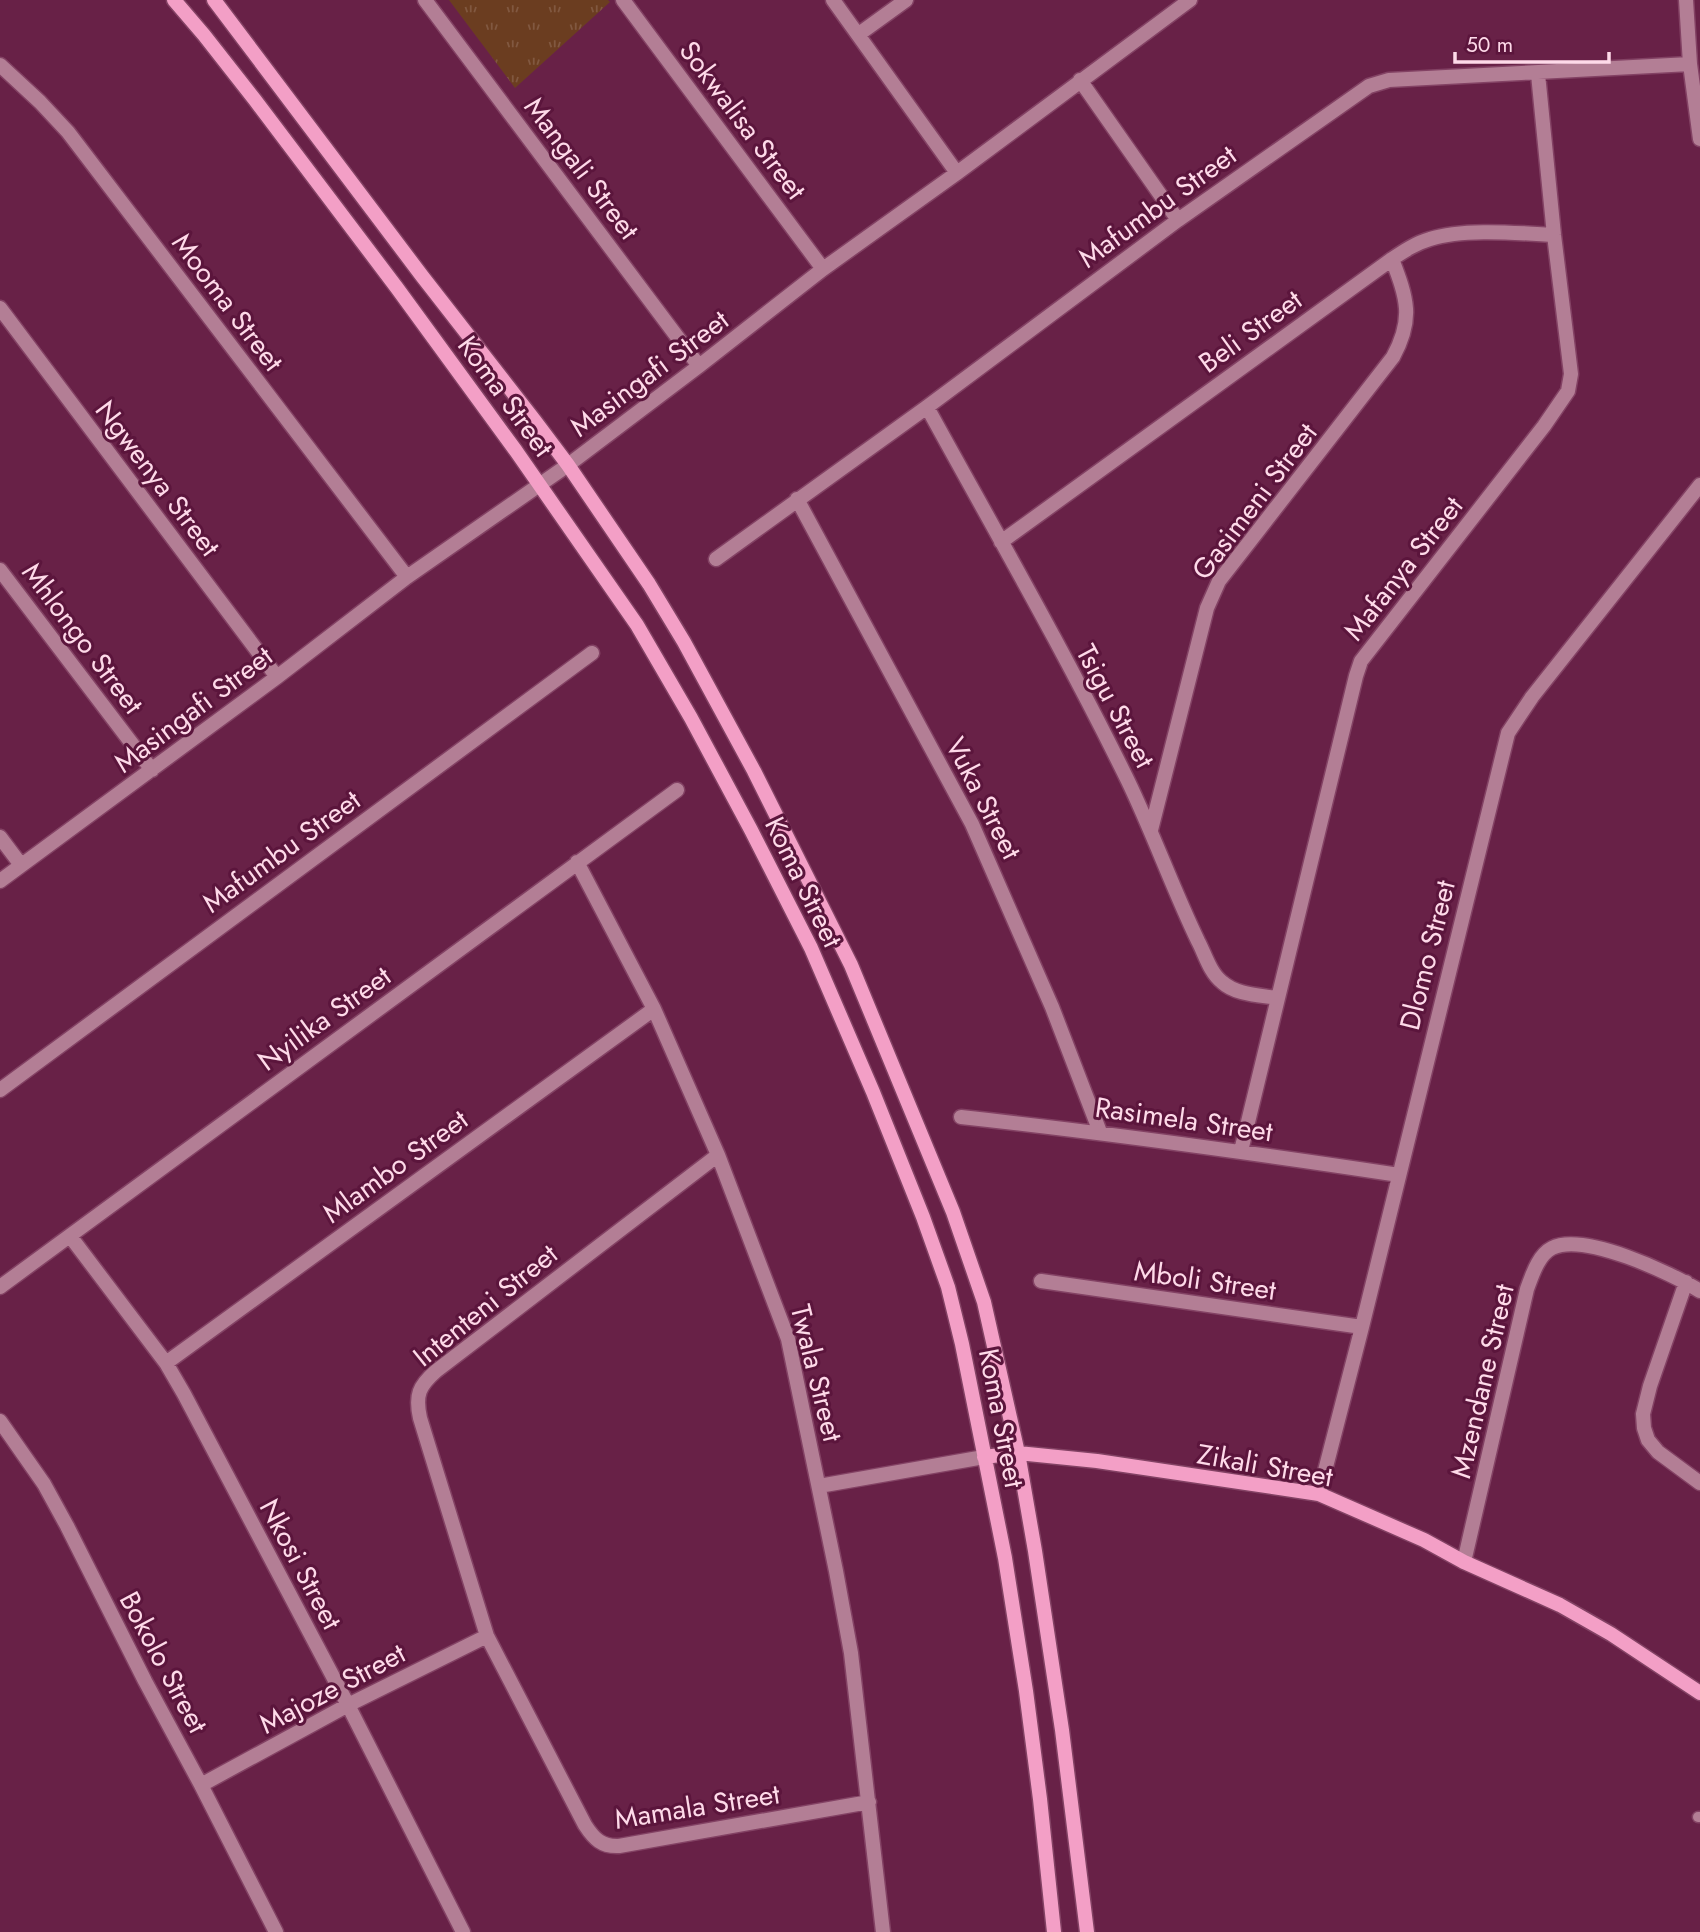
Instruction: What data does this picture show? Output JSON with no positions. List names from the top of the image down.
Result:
{
  "streets": {
    "main road": ["Koma Street", "Zikali Street"],
    "street": [
      "Sokwalisa Street",
      "Mangali Street",
      "Mafumbu Street",
      "Mooma Street",
      "Beli Street",
      "Masingafi Street",
      "Ngwenya Street",
      "Gasimeni Street",
      "Mafanya Street",
      "Mhlongo Street",
      "Tsigu Street",
      "Vuka Street",
      "Dlomo Street",
      "Nyilika Street",
      "Rasimela Street",
      "Mlambo Street",
      "Mboli Street",
      "Intenteni Street",
      "Twala Street",
      "Mzendane Street",
      "Nkosi Street",
      "Bokolo Street",
      "Majoze Street",
      "Mamala Street"
    ]
  },
  "crossings": [
    ["Sokwalisa Street", "Masingafi Street"],
    ["Mangali Street", "Masingafi Street"],
    ["Mafumbu Street", "Mafanya Street"],
    ["Mafumbu Street", "Tsigu Street"],
    ["Mafumbu Street", "Vuka Street"],
    ["Mooma Street", "Masingafi Street"],
    ["Beli Street", "Gasimeni Street"],
    ["Beli Street", "Mafanya Street"],
    ["Beli Street", "Tsigu Street"],
    ["Masingafi Street", "Koma Street"],
    ["Masingafi Street", "Ngwenya Street"],
    ["Masingafi Street", "Mhlongo Street"],
    ["Koma Street", "Zikali Street"],
    ["Gasimeni Street", "Tsigu Street"],
    ["Mafanya Street", "Tsigu Street"],
    ["Mafanya Street", "Rasimela Street"],
    ["Vuka Street", "Rasimela Street"],
    ["Dlomo Street", "Rasimela Street"],
    ["Dlomo Street", "Mboli Street"],
    ["Dlomo Street", "Zikali Street"],
    ["Nyilika Street", "Twala Street"],
    ["Nyilika Street", "Nkosi Street"],
    ["Mlambo Street", "Twala Street"],
    ["Mlambo Street", "Nkosi Street"],
    ["Intenteni Street", "Twala Street"],
    ["Intenteni Street", "Majoze Street"],
    ["Intenteni Street", "Mamala Street"],
    ["Twala Street", "Zikali Street"],
    ["Twala Street", "Mamala Street"],
    ["Mzendane Street", "Zikali Street"],
    ["Nkosi Street", "Majoze Street"],
    ["Bokolo Street", "Majoze Street"],
    ["Majoze Street", "Mamala Street"]
  ],
  "scale_bar": "50 m"
}
